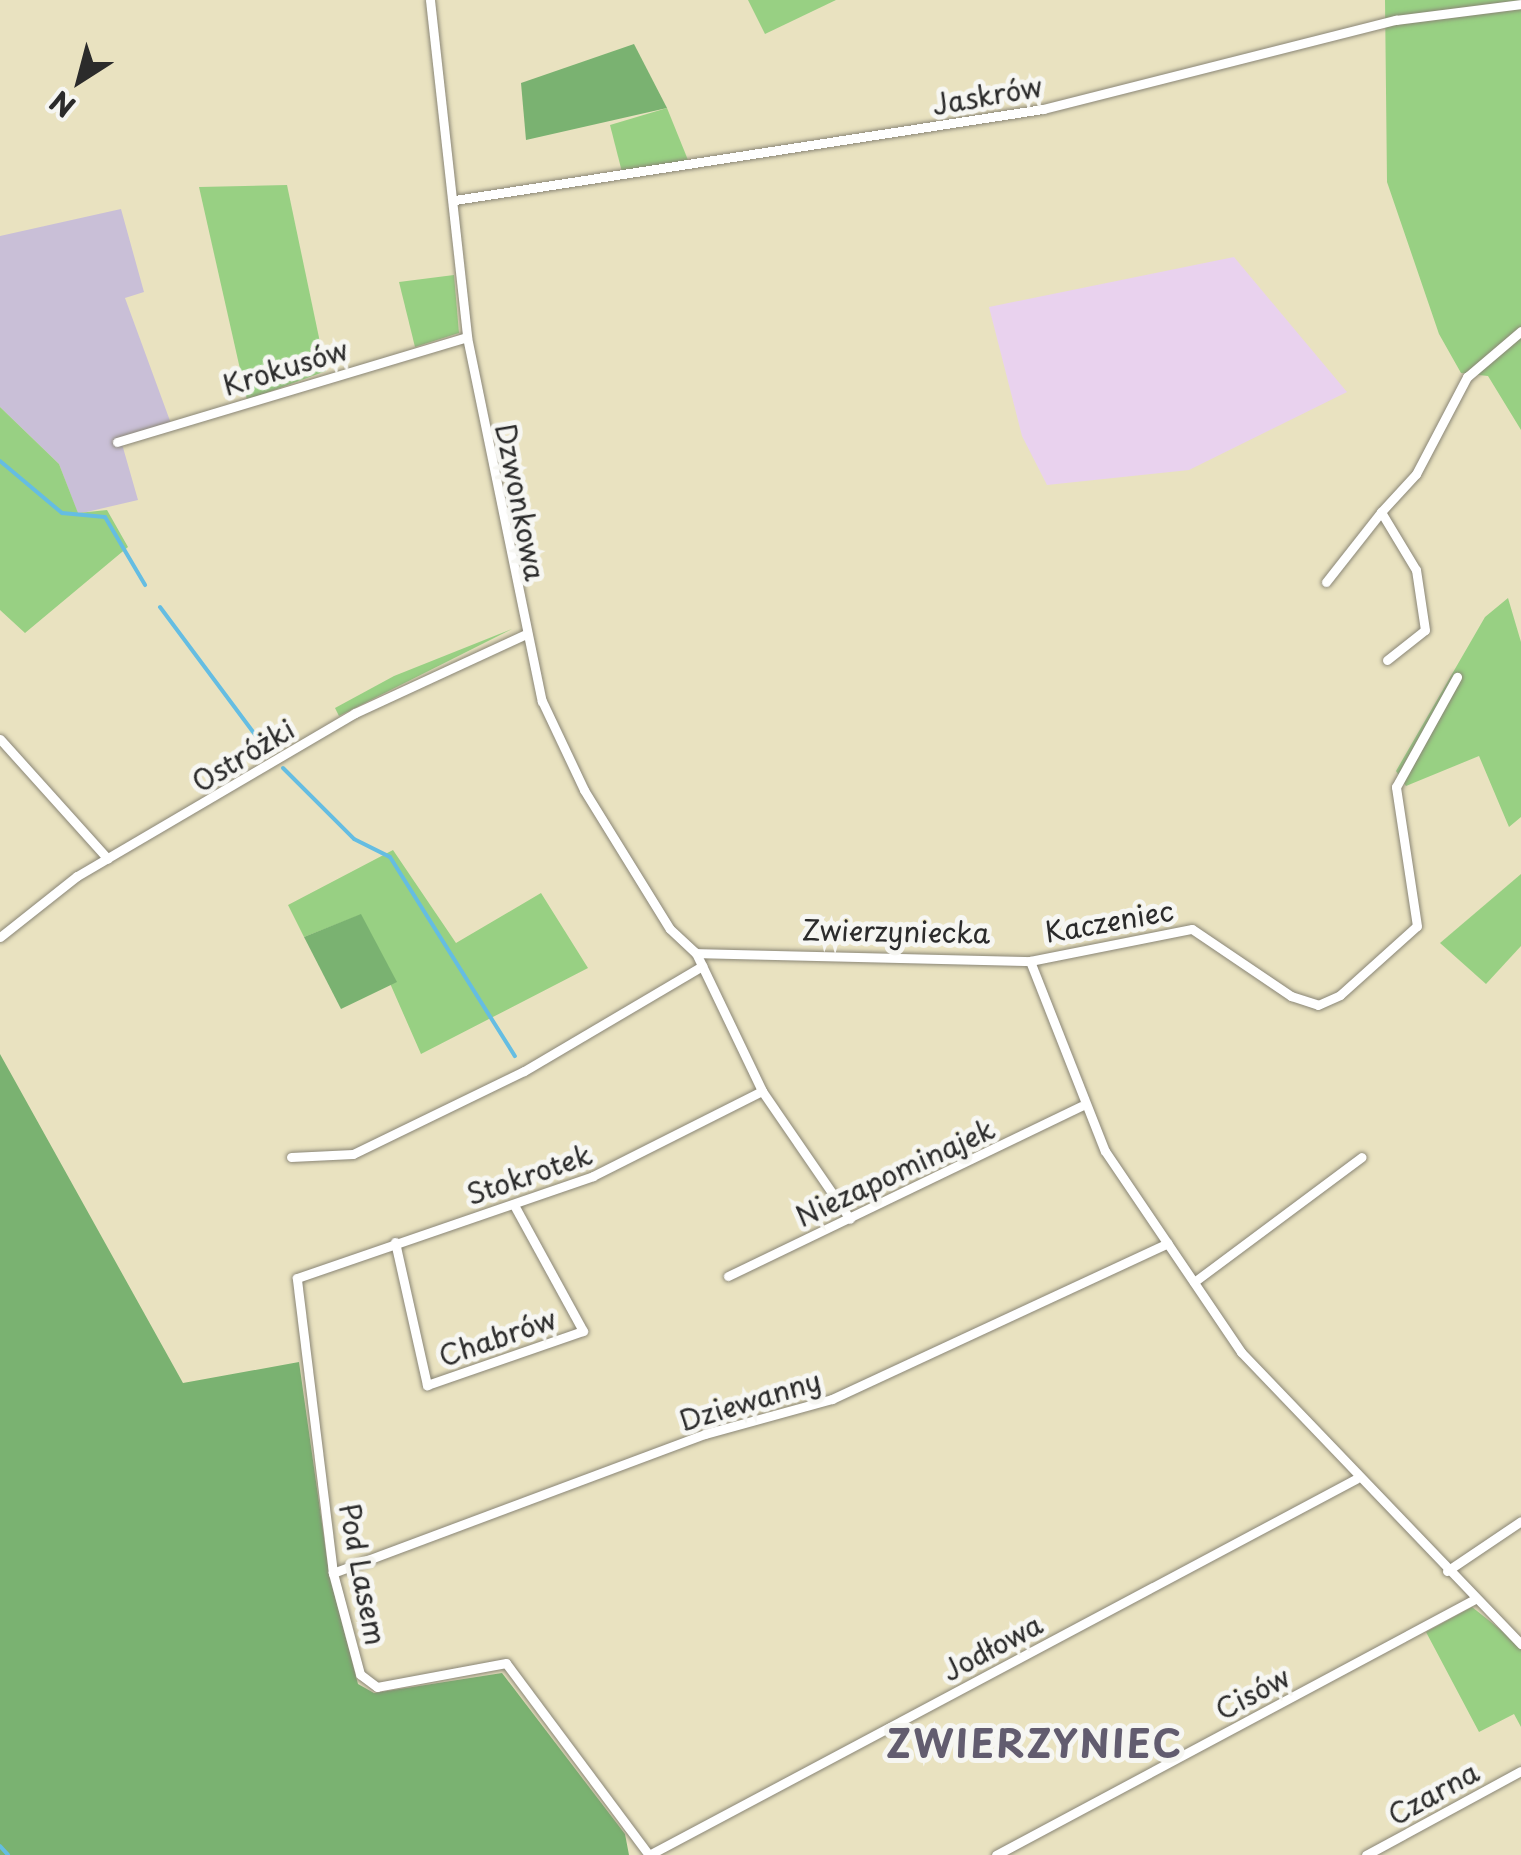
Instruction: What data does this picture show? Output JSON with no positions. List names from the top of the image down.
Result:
{
  "streets": {
    "street": [
      "Jaskrów",
      "Krokusów",
      "Dzwonkowa",
      "Ostróżki",
      "Kaczeniec",
      "Zwierzyniecka",
      "Niezapominajek",
      "Stokrotek",
      "Chabrów",
      "Dziewanny",
      "Pod Lasem",
      "Jodłowa",
      "Cisów",
      "Czarna"
    ]
  },
  "crossings": [
    ["Jaskrów", "Dzwonkowa"],
    ["Krokusów", "Dzwonkowa"],
    ["Dzwonkowa", "Ostróżki"],
    ["Dzwonkowa", "Zwierzyniecka"],
    ["Dzwonkowa", "Niezapominajek"],
    ["Dzwonkowa", "Stokrotek"],
    ["Kaczeniec", "Zwierzyniecka"],
    ["Stokrotek", "Chabrów"],
    ["Stokrotek", "Pod Lasem"],
    ["Dziewanny", "Pod Lasem"],
    ["Pod Lasem", "Jodłowa"]
  ],
  "districts": ["ZWIERZYNIEC"],
  "north": "bottom left"
}
